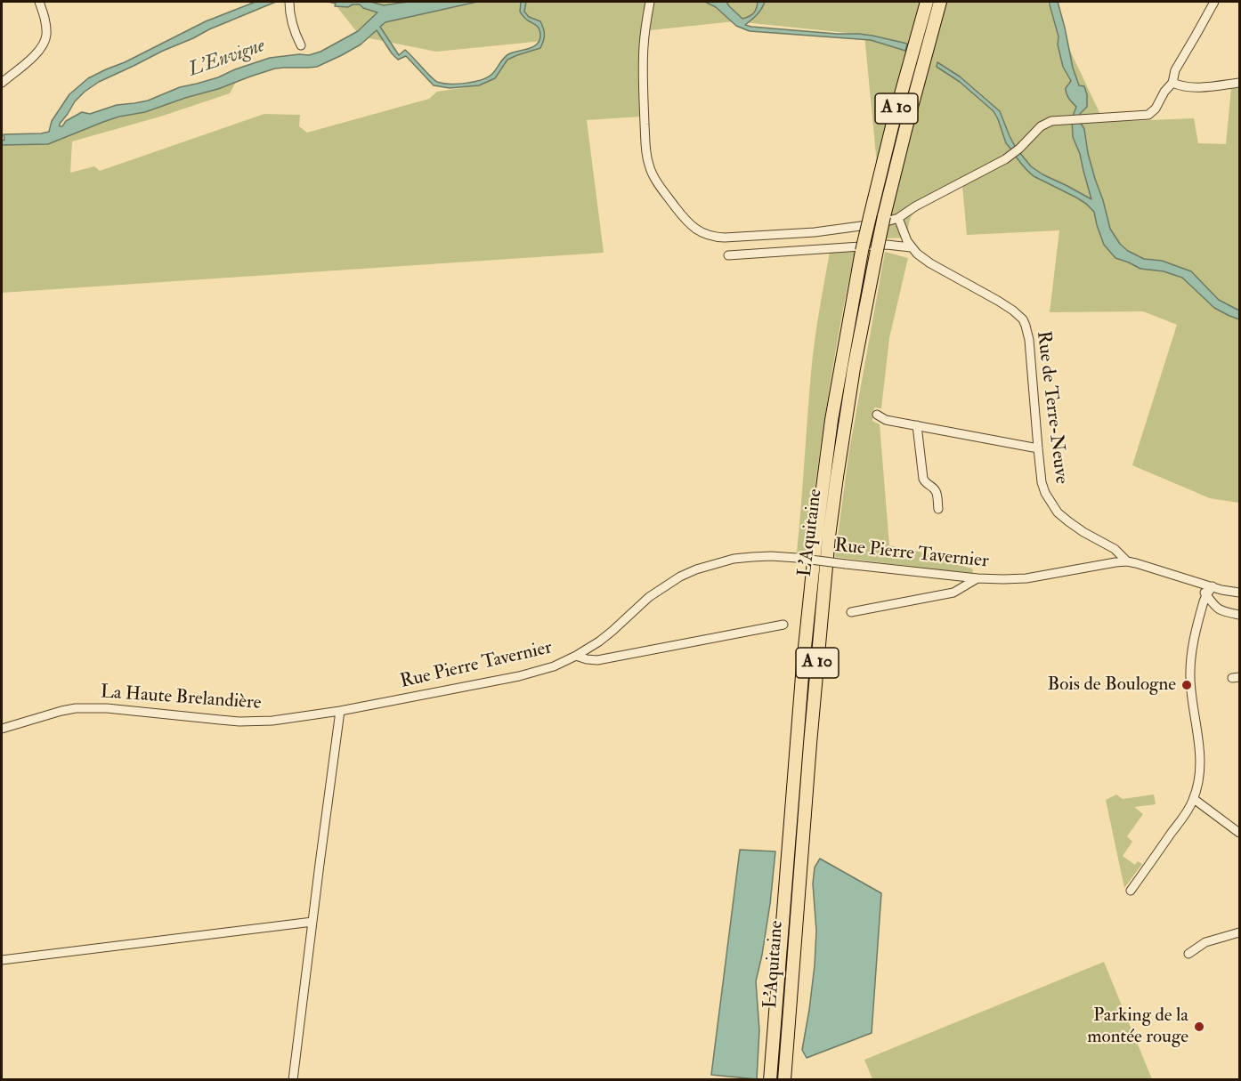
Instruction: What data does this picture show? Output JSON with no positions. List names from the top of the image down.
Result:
{
  "streets": {
    "highway": ["A 10", "L'Aquitaine"],
    "street": ["Rue de Terre-Neuve", "Rue Pierre Tavernier", "La Haute Brelandière"]
  },
  "crossings": [
    ["Rue de Terre-Neuve", "Rue Pierre Tavernier"],
    ["Rue Pierre Tavernier", "La Haute Brelandière"]
  ],
  "water": ["L'Envigne"],
  "places": ["Bois de Boulogne", "Parking de la montée rouge"]
}
